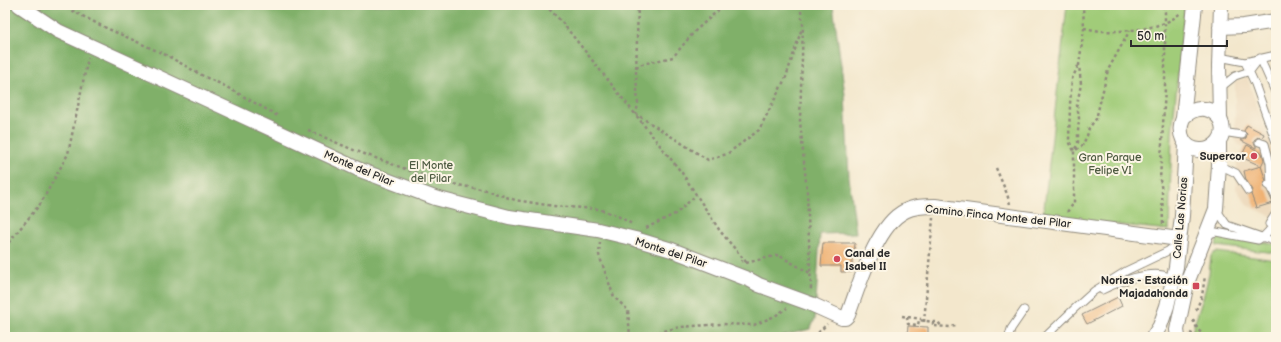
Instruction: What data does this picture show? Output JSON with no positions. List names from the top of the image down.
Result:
{
  "streets": {
    "street": ["Monte del Pilar", "Camino Finca Monte del Pilar", "Calle Las Norias"]
  },
  "crossings": [
    ["Monte del Pilar", "Camino Finca Monte del Pilar"],
    ["Camino Finca Monte del Pilar", "Calle Las Norias"]
  ],
  "parks": ["Gran Parque Felipe VI", "El Monte del Pilar"],
  "places": {
    "other": ["Supercor", "Canal de Isabel II"],
    "transit": ["Norias - Estación Majadahonda"]
  },
  "scale_bar": "50 m"
}
